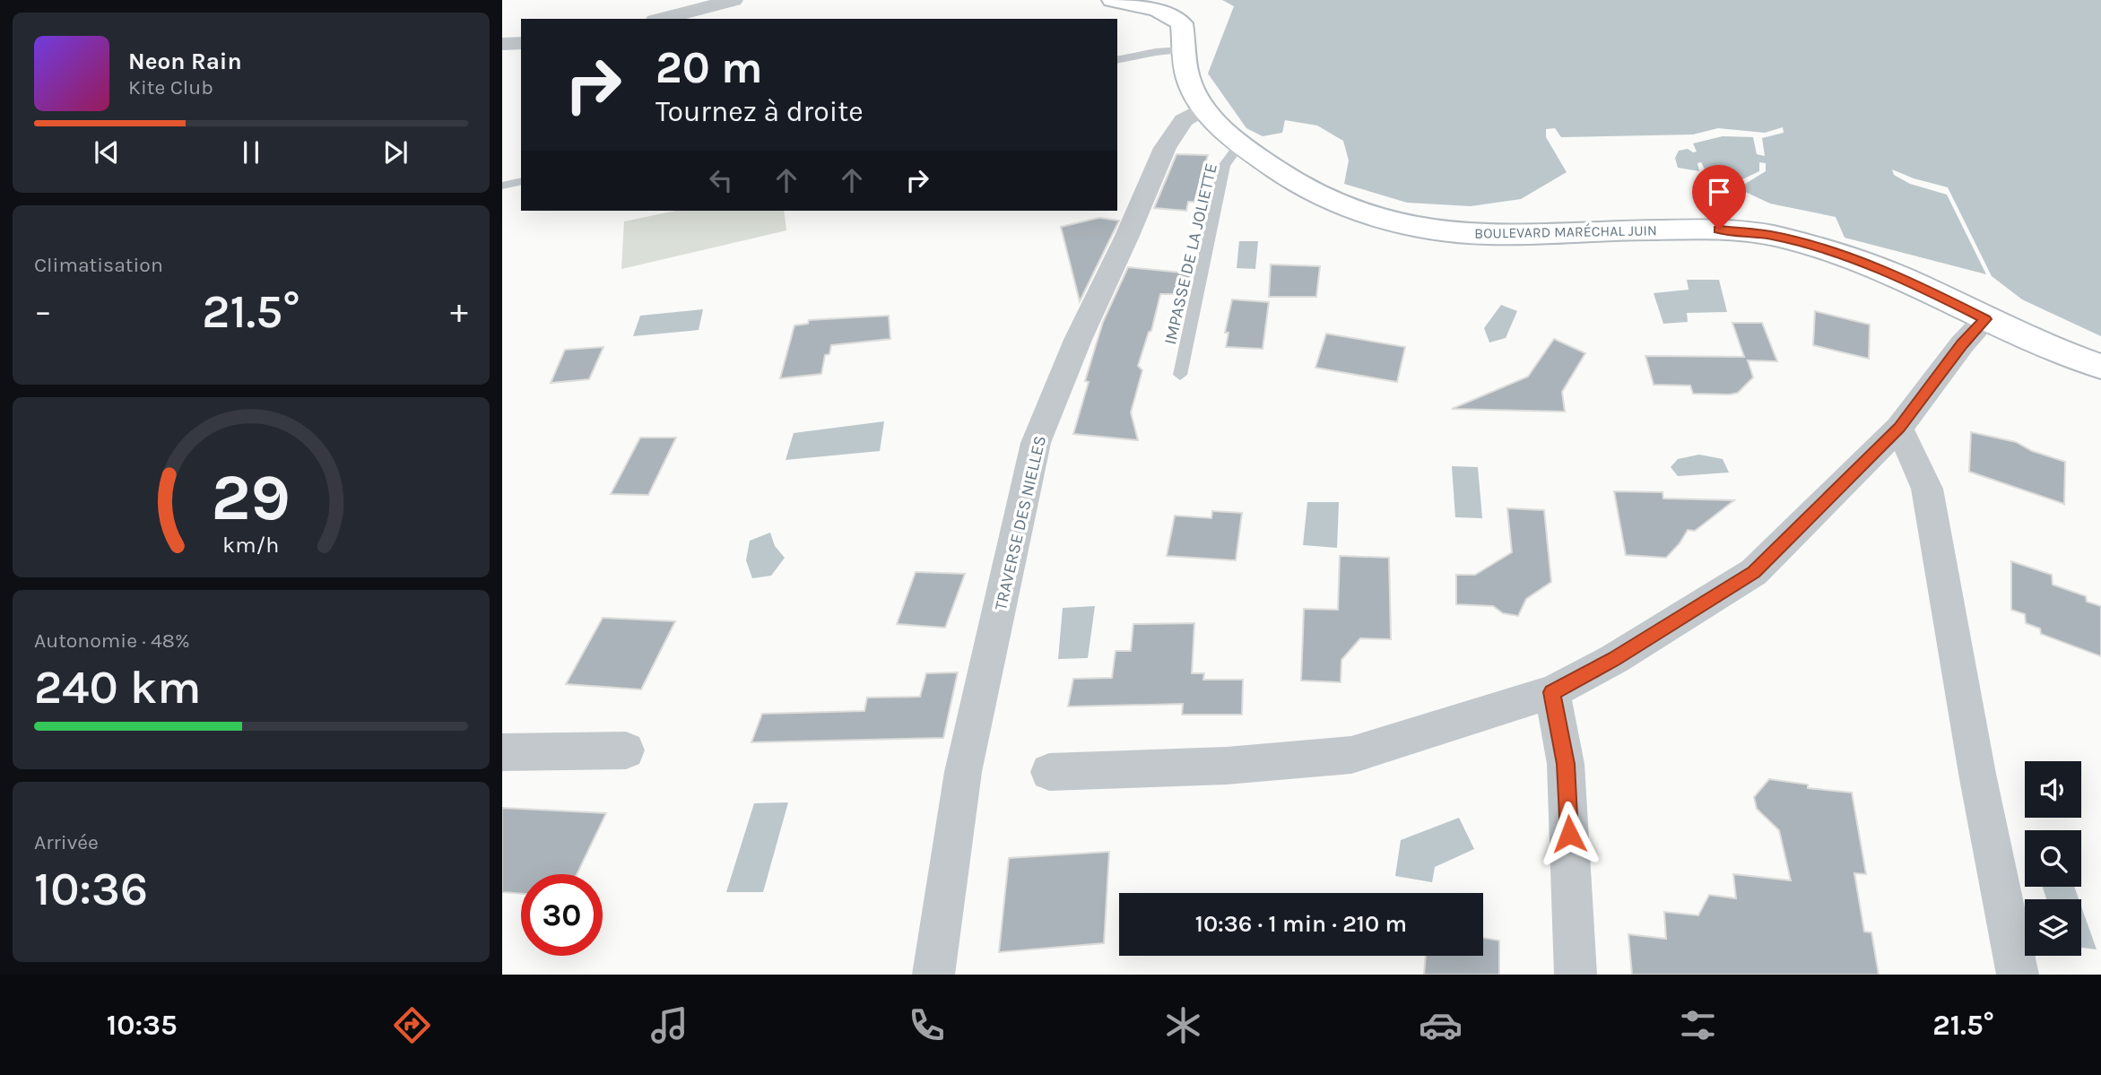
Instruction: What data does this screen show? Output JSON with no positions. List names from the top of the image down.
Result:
{
  "streets": {
    "street": ["BOULEVARD MARÉCHAL JUIN", "TRAVERSE DES NIELLES"],
    "lane": ["IMPASSE DE LA JOLIETTE"]
  },
  "crossings": [
    ["BOULEVARD MARÉCHAL JUIN", "IMPASSE DE LA JOLIETTE"],
    ["BOULEVARD MARÉCHAL JUIN", "TRAVERSE DES NIELLES"]
  ],
  "page": {
    "turn": ["20 m", "Tournez à droite"],
    "song": ["Neon Rain", "Kite Club"],
    "tile": [
      "Climatisation",
      ["Autonomie · 48%", "240 km"],
      ["Arrivée", "10:36"]
    ],
    "heat": ["−", "21.5°", "+"],
    "limit": "30",
    "trip": "10:36 · 1 min · 210 m",
    "tabs": ["10:35", "21.5°"],
    "gauge": ["29", "km/h"]
  }
}
